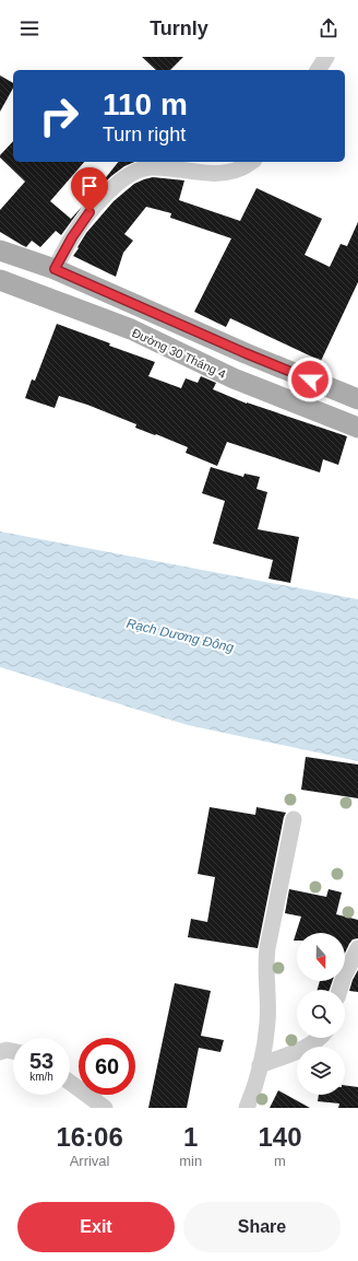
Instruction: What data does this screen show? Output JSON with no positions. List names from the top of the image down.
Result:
{
  "streets": {
    "main road": ["Đường 30 Tháng 4"]
  },
  "water": ["Rạch Dương Đông"],
  "north": "bottom",
  "page": {
    "header": "Turnly",
    "turn": ["110 m", "Turn right"],
    "speed": "53 km/h",
    "limit": "60",
    "eta": [
      "16:06",
      "Arrival",
      "1",
      "min",
      "140",
      "m"
    ],
    "buttons": ["Exit", "Share"]
  }
}
